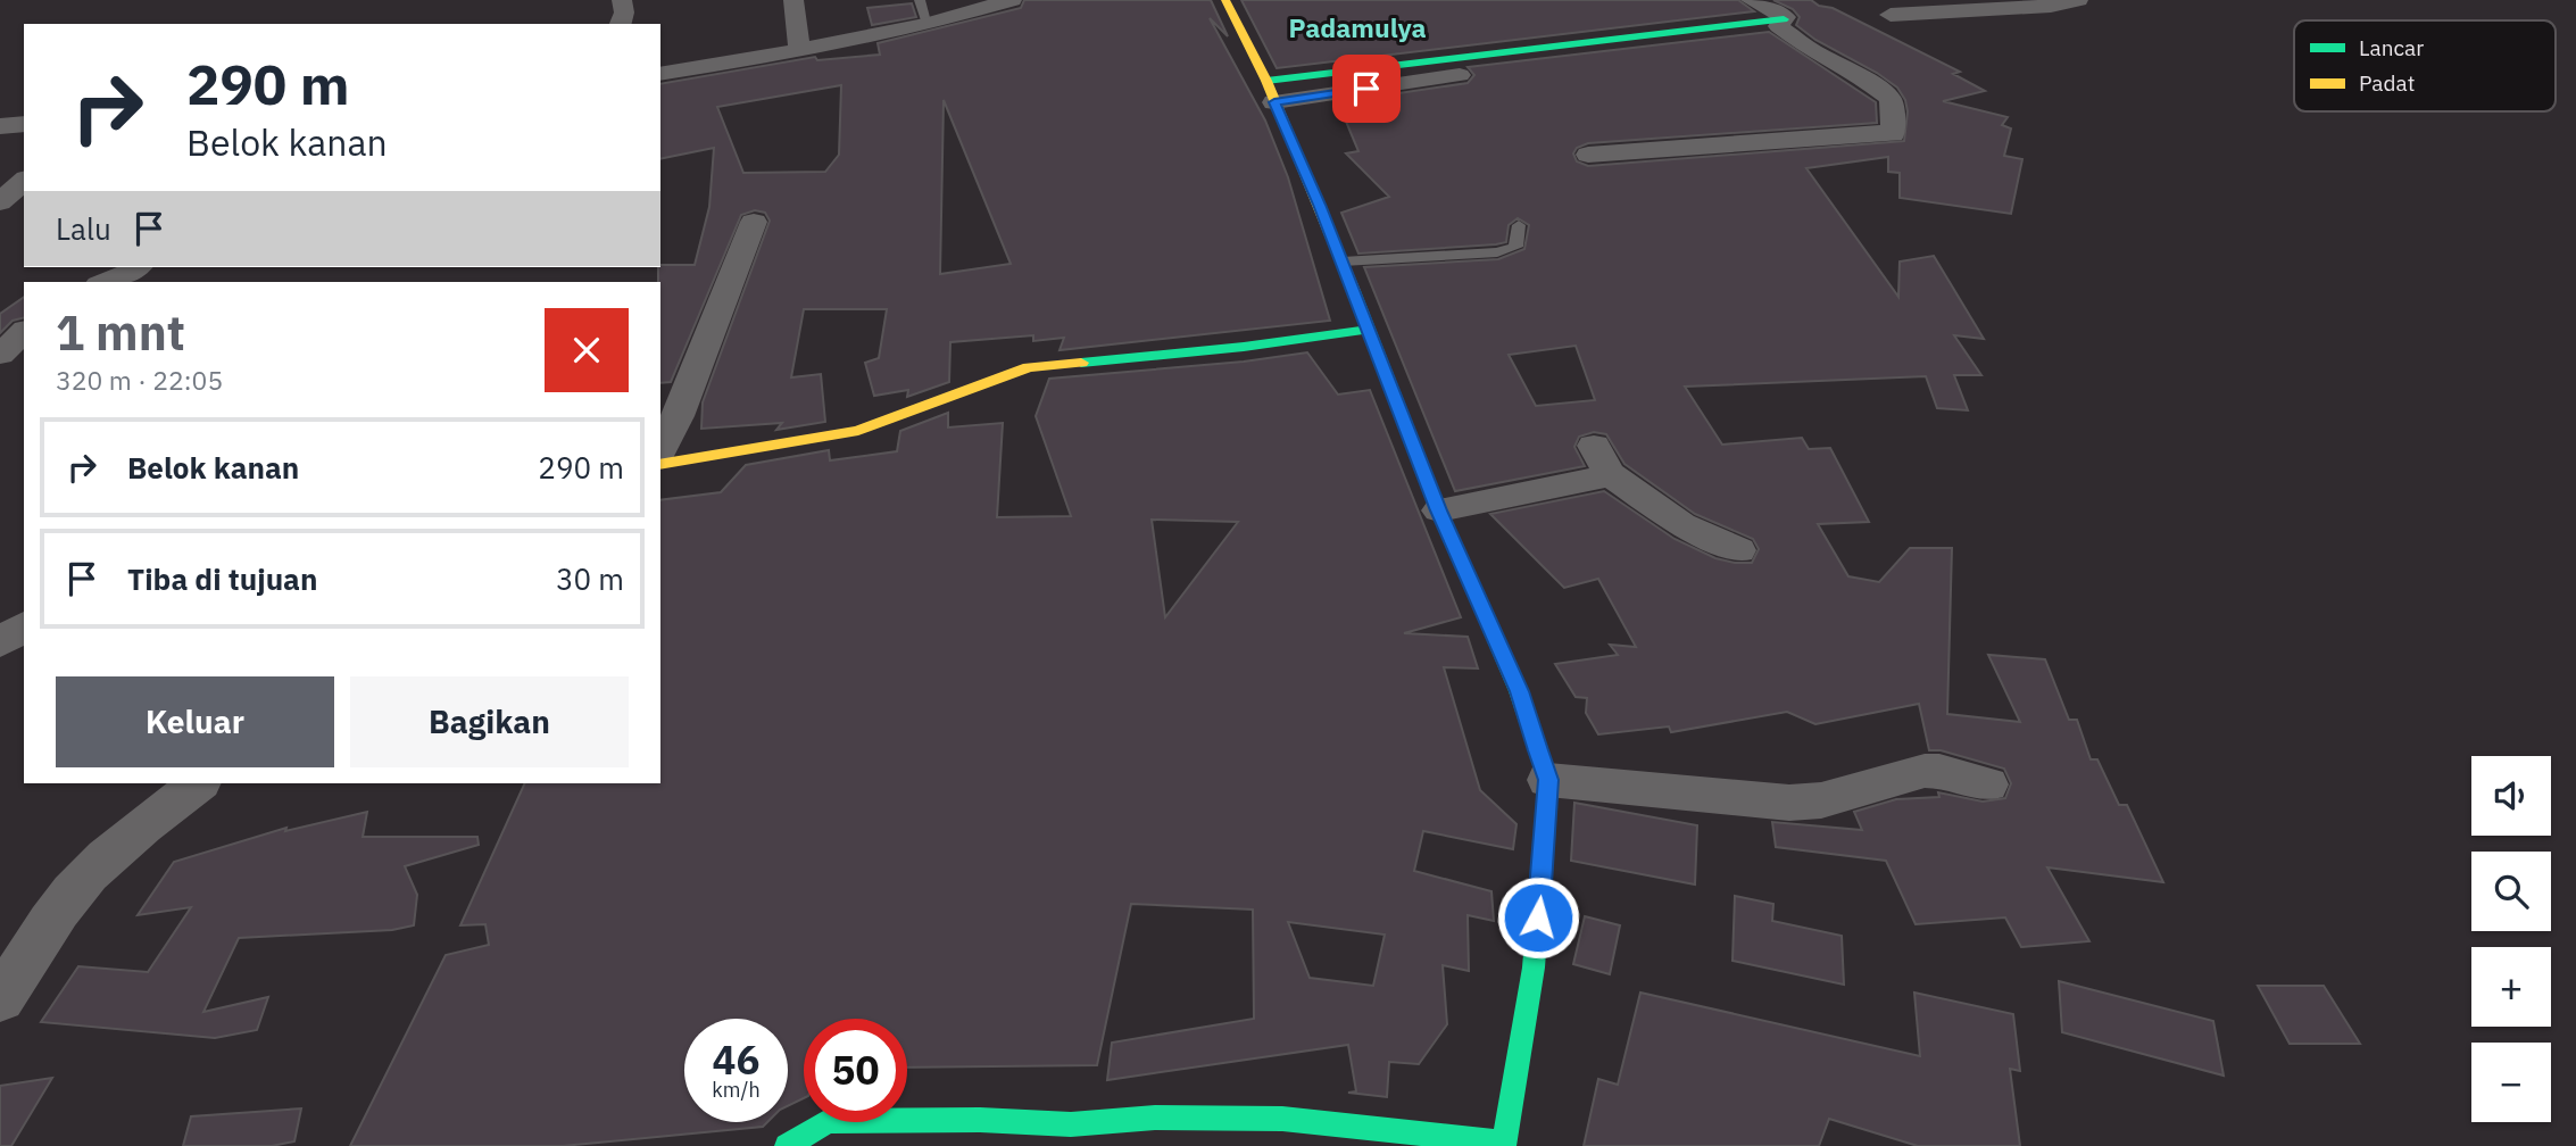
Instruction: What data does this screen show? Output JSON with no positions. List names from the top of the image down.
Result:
{
  "districts": ["Padamulya"],
  "legend": ["Lancar", "Padat"],
  "page": {
    "turn": ["290 m", "Belok kanan"],
    "then": "Lalu",
    "heading": ["1 mnt", "320 m · 22:05"],
    "list": [
      {
        "name": "Belok kanan",
        "value": "290 m"
      },
      {
        "name": "Tiba di tujuan",
        "value": "30 m"
      }
    ],
    "buttons": ["Keluar", "Bagikan"],
    "map_buttons": ["+", "−"],
    "speed": "46 km/h",
    "limit": "50"
  }
}
